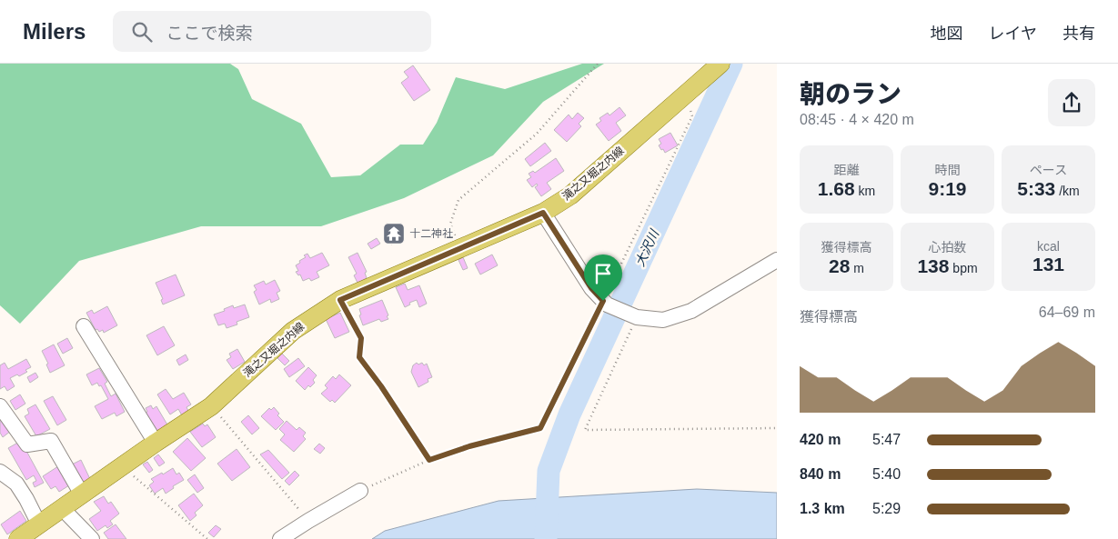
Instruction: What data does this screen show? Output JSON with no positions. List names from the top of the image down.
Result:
{
  "streets": {
    "main road": ["滝之又堀之内線"]
  },
  "water": ["大沢川"],
  "places": {
    "temple": ["十二神社"]
  },
  "page": {
    "header": "Milers",
    "search": "ここで検索",
    "nav": ["地図", "レイヤ", "共有"],
    "heading": ["朝のラン", "08:45 · 4 × 420 m"],
    "stats": [
      ["距離", "1.68 km"],
      ["時間", "9:19"],
      ["ペース", "5:33 /km"],
      ["獲得標高", "28 m"],
      ["心拍数", "138 bpm"],
      ["kcal", "131"]
    ],
    "chart": ["獲得標高", "64–69 m"],
    "list": [
      {
        "name": "420 m",
        "note": "5:47"
      },
      {
        "name": "840 m",
        "note": "5:40"
      },
      {
        "name": "1.3 km",
        "note": "5:29"
      }
    ]
  }
}
